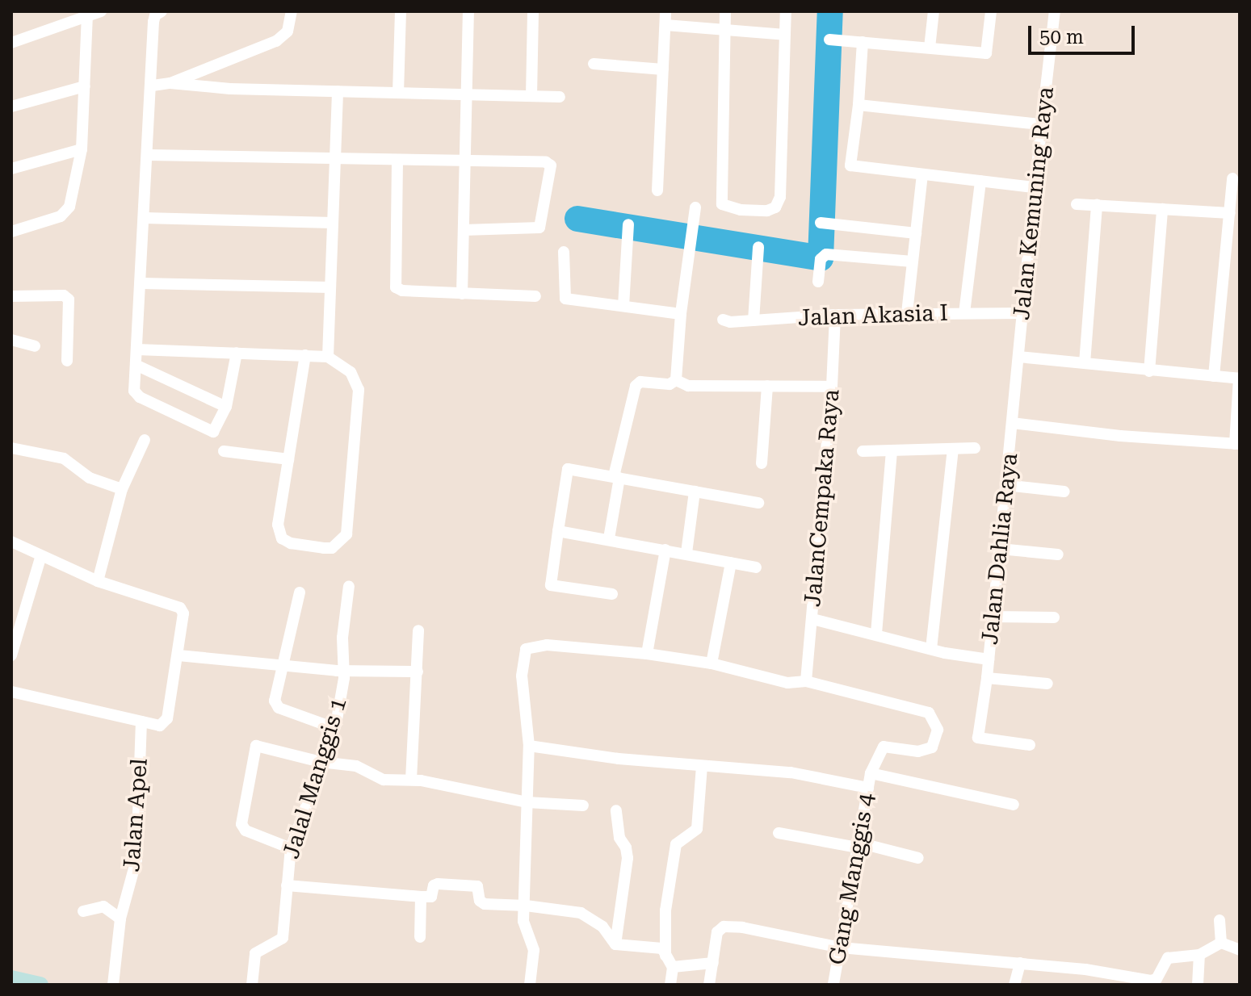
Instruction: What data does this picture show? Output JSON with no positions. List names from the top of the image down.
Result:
{
  "streets": {
    "street": [
      "Jalan Kemuning Raya",
      "Jalan Akasia I",
      "JalanCempaka Raya",
      "Jalan Dahlia Raya",
      "Jalal Manggis 1",
      "Jalan Apel",
      "Gang Manggis 4"
    ]
  },
  "crossings": [
    ["Jalan Kemuning Raya", "Jalan Akasia I"],
    ["Jalan Kemuning Raya", "Jalan Dahlia Raya"],
    ["Jalan Akasia I", "JalanCempaka Raya"]
  ],
  "scale_bar": "50 m"
}
